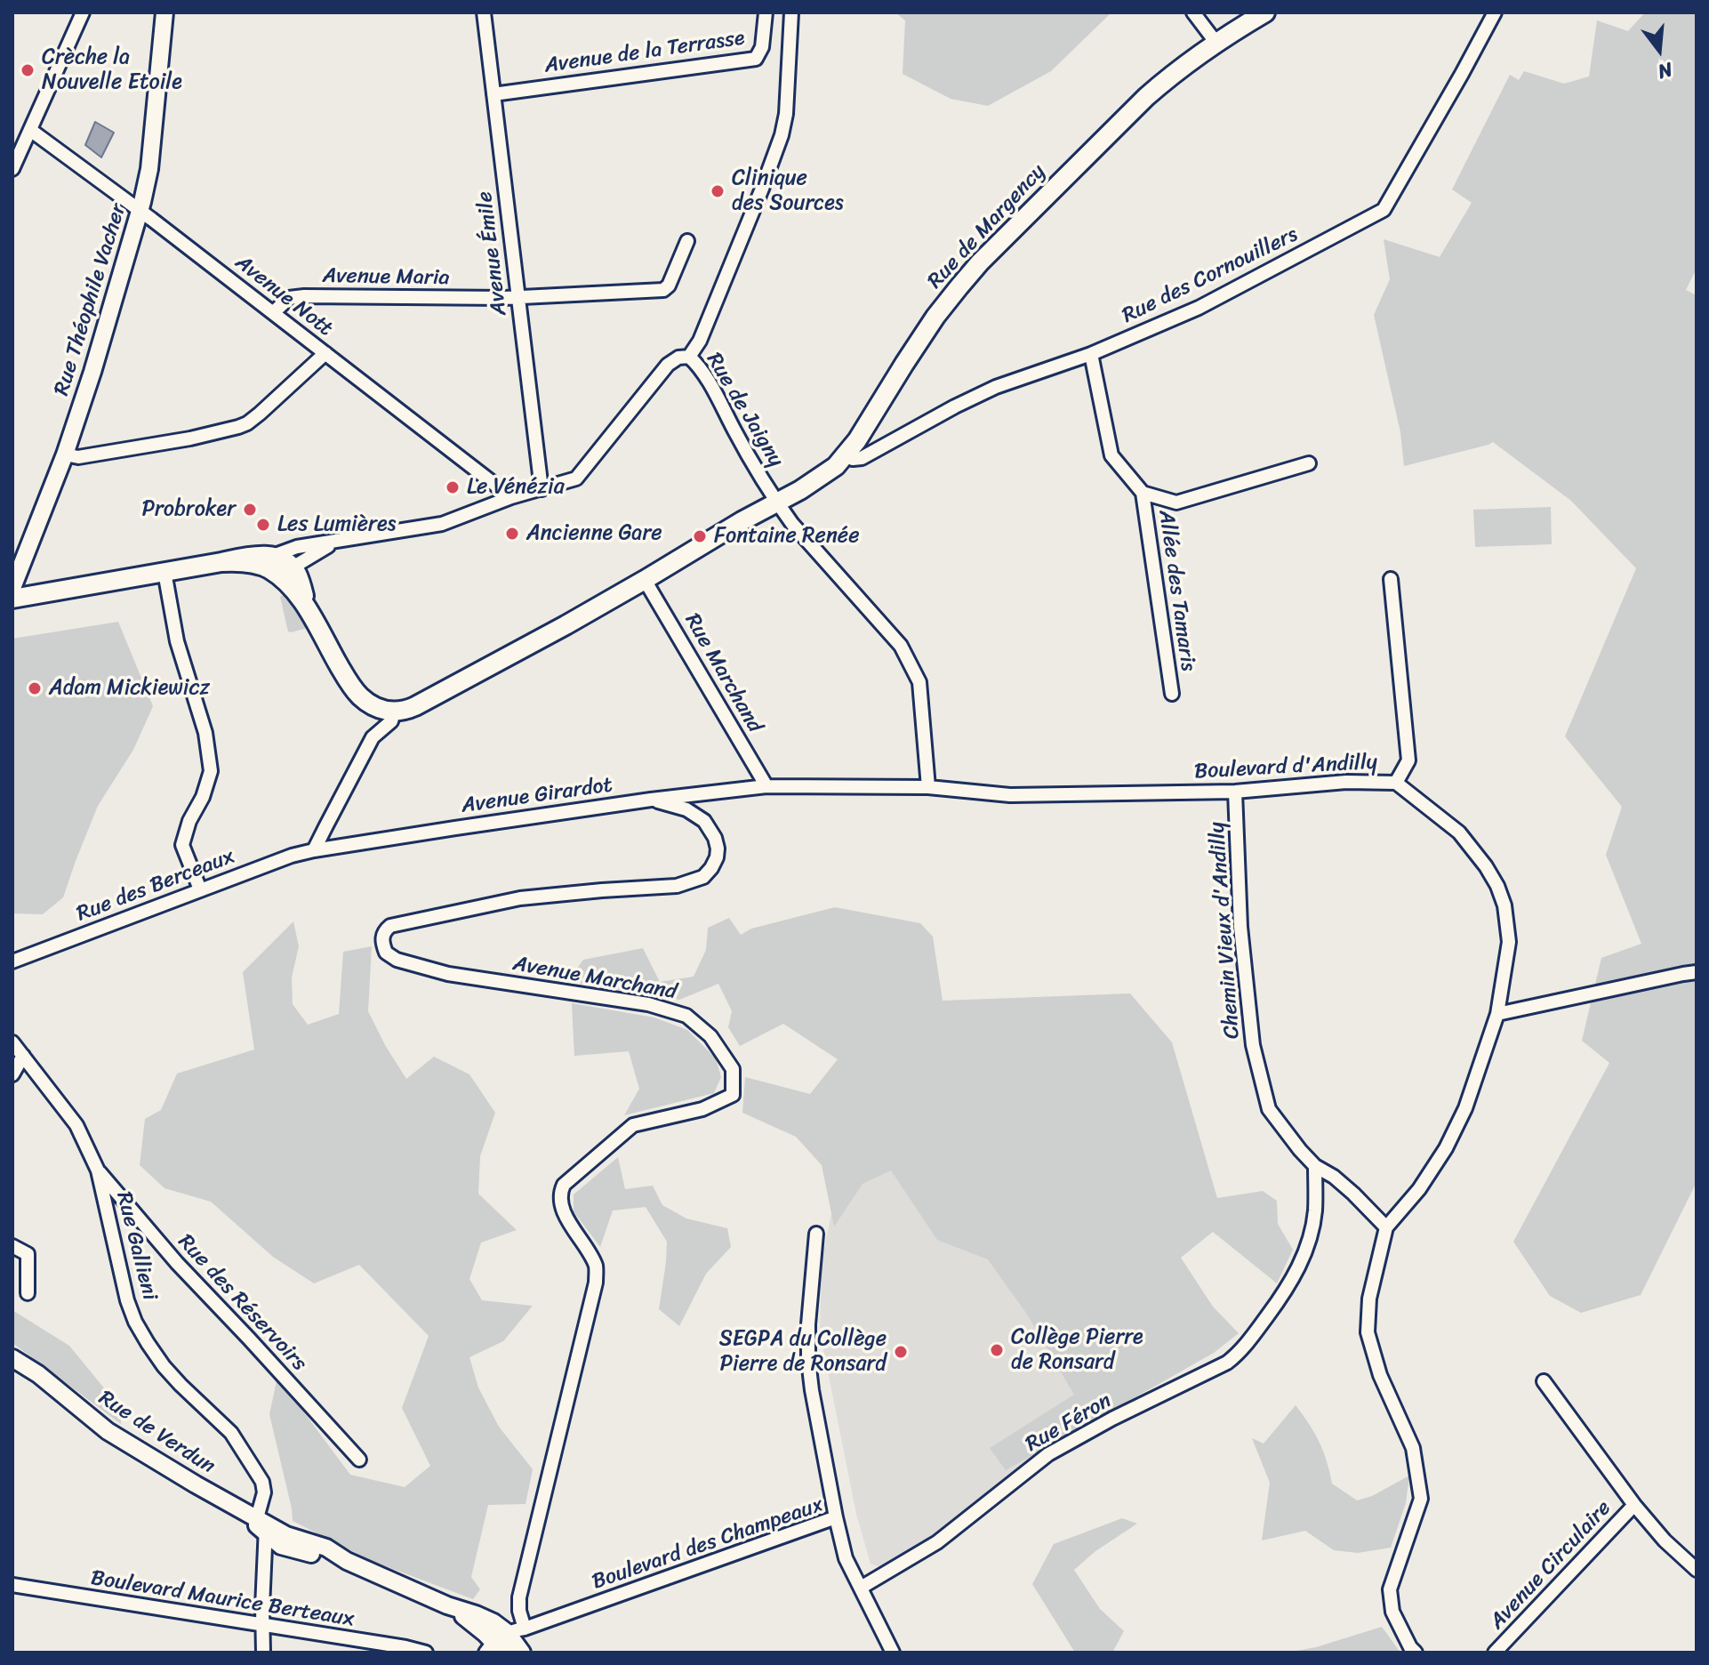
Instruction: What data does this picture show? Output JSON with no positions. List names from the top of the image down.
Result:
{
  "streets": {
    "main road": ["Rue de Margency", "Rue Théophile Vacher", "Rue de Verdun"],
    "street": [
      "Avenue de la Terrasse",
      "Avenue Émile",
      "Rue des Cornouillers",
      "Avenue Maria",
      "Avenue Nott",
      "Rue de Jaigny",
      "Allée des Tamaris",
      "Rue Marchand",
      "Boulevard d'Andilly",
      "Avenue Girardot",
      "Rue des Berceaux",
      "Chemin Vieux d'Andilly",
      "Avenue Marchand",
      "Rue Gallieni",
      "Rue des Réservoirs",
      "Rue Féron",
      "Boulevard des Champeaux",
      "Avenue Circulaire",
      "Boulevard Maurice Berteaux"
    ]
  },
  "crossings": [
    ["Avenue de la Terrasse", "Avenue Émile"],
    ["Rue de Margency", "Rue des Cornouillers"],
    ["Rue de Margency", "Rue de Jaigny"],
    ["Rue de Margency", "Rue Marchand"],
    ["Avenue Émile", "Avenue Maria"],
    ["Avenue Maria", "Avenue Nott"],
    ["Avenue Nott", "Rue Théophile Vacher"],
    ["Rue Marchand", "Avenue Girardot"],
    ["Boulevard d'Andilly", "Avenue Girardot"],
    ["Boulevard d'Andilly", "Chemin Vieux d'Andilly"],
    ["Avenue Girardot", "Rue des Berceaux"],
    ["Avenue Girardot", "Avenue Marchand"],
    ["Chemin Vieux d'Andilly", "Rue Féron"],
    ["Avenue Marchand", "Rue de Verdun"],
    ["Avenue Marchand", "Boulevard des Champeaux"],
    ["Rue Gallieni", "Rue des Réservoirs"],
    ["Rue Gallieni", "Rue de Verdun"],
    ["Rue Gallieni", "Boulevard Maurice Berteaux"],
    ["Rue Féron", "Boulevard des Champeaux"],
    ["Rue de Verdun", "Boulevard des Champeaux"]
  ],
  "places": [
    "Crèche la Nouvelle Etoile",
    "Clinique des Sources",
    "Le Vénézia",
    "Probroker",
    "Les Lumières",
    "Ancienne Gare",
    "Fontaine Renée",
    "Adam Mickiewicz",
    "Collège Pierre de Ronsard",
    "SEGPA du Collège Pierre de Ronsard"
  ],
  "north": "bottom"
}
